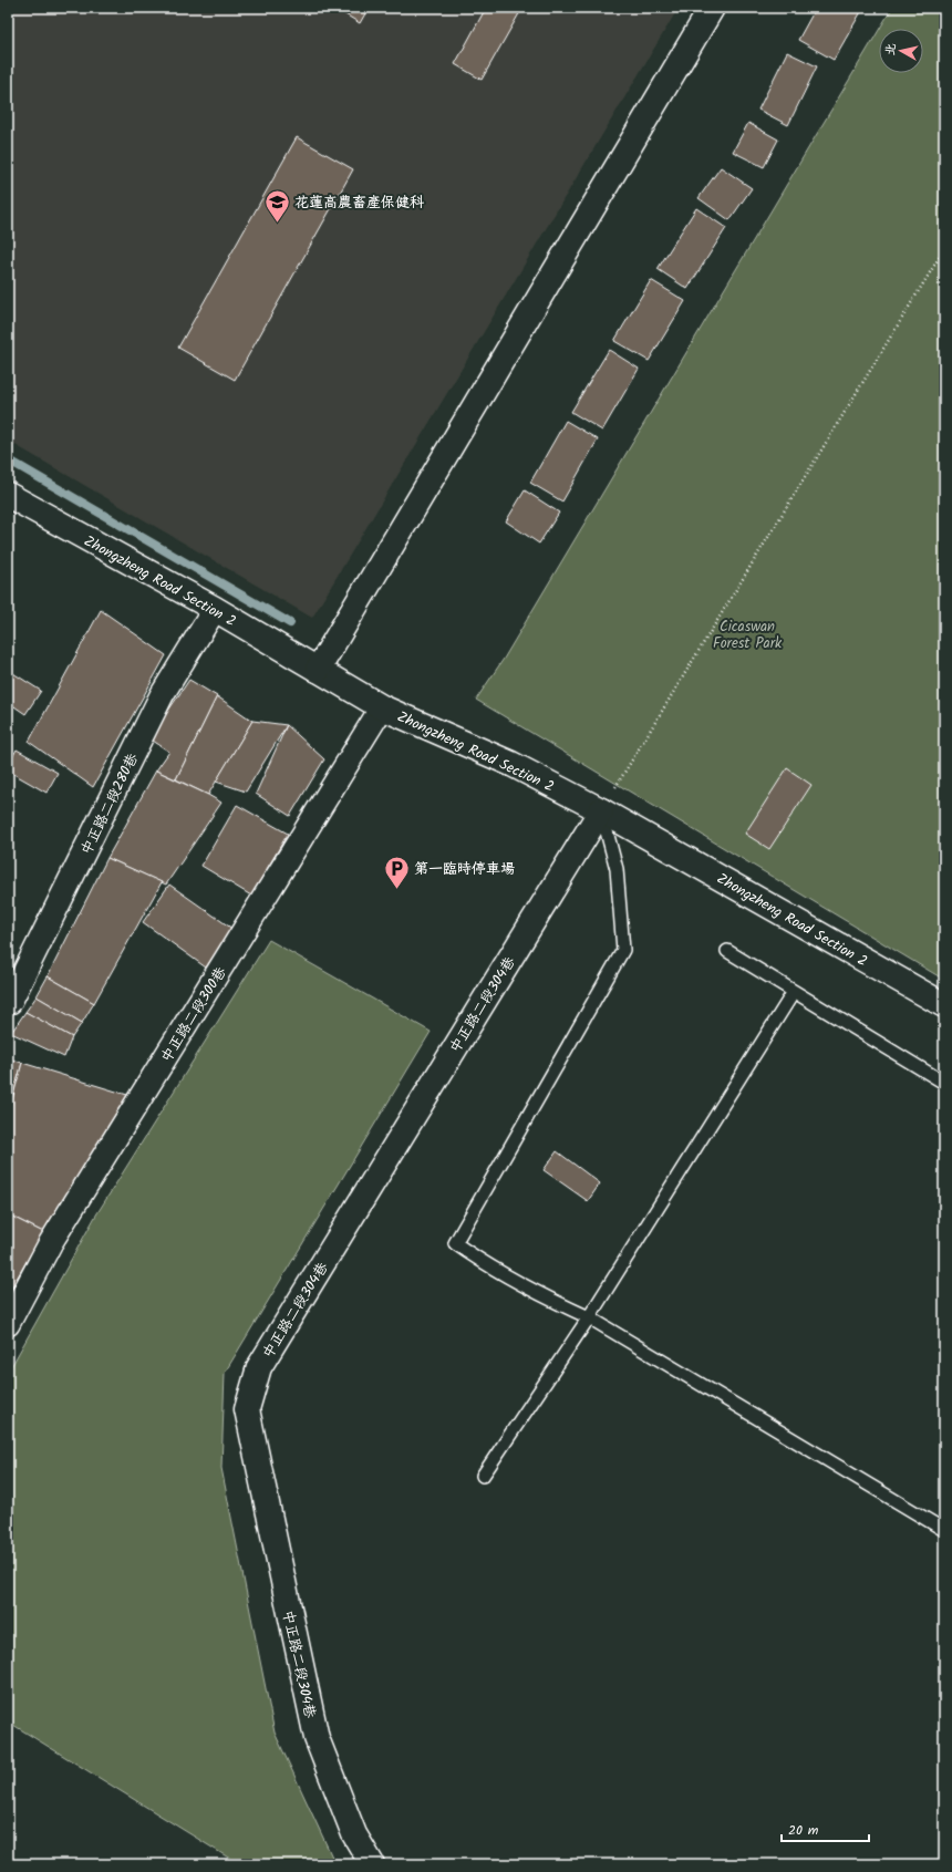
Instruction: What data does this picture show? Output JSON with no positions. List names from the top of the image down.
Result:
{
  "streets": {
    "street": [
      "Zhongzheng Road Section 2",
      "中正路二段280巷",
      "中正路二段304巷",
      "中正路二段300巷"
    ]
  },
  "crossings": [
    ["Zhongzheng Road Section 2", "中正路二段280巷"],
    ["Zhongzheng Road Section 2", "中正路二段304巷"],
    ["Zhongzheng Road Section 2", "中正路二段300巷"]
  ],
  "parks": ["Cicaswan Forest Park"],
  "places": {
    "school or university": ["花蓮高農畜產保健科"],
    "parking": ["第一臨時停車場"]
  },
  "scale_bar": "20 m",
  "north": "left"
}
